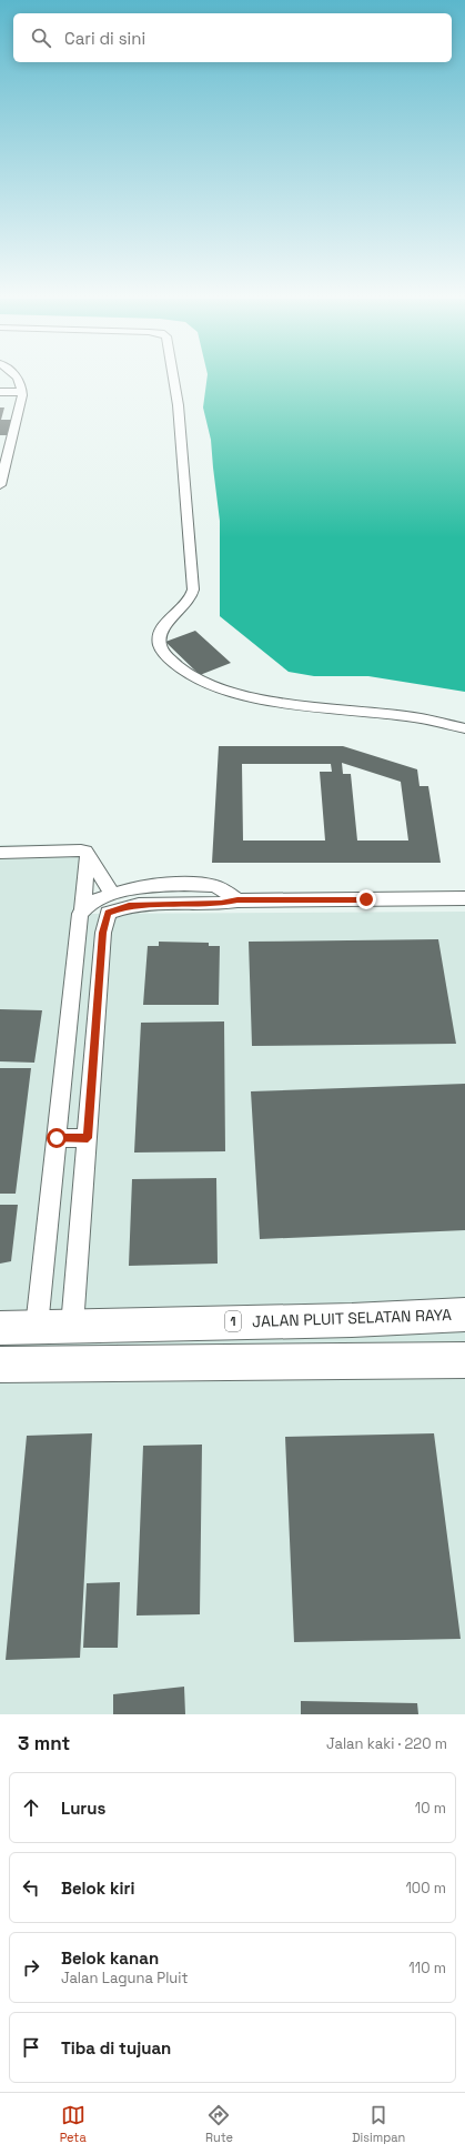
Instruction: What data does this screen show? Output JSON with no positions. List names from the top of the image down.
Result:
{
  "streets": {
    "highway": ["JALAN PLUIT SELATAN RAYA", "1"]
  },
  "page": {
    "search": "Cari di sini",
    "heading": ["3 mnt", "Jalan kaki · 220 m"],
    "list": [
      ["Lurus", "10 m"],
      ["Belok kiri", "100 m"],
      ["Belok kanan", "Jalan Laguna Pluit", "110 m"],
      "Tiba di tujuan"
    ],
    "nav": ["Peta", "Rute", "Disimpan"]
  }
}
